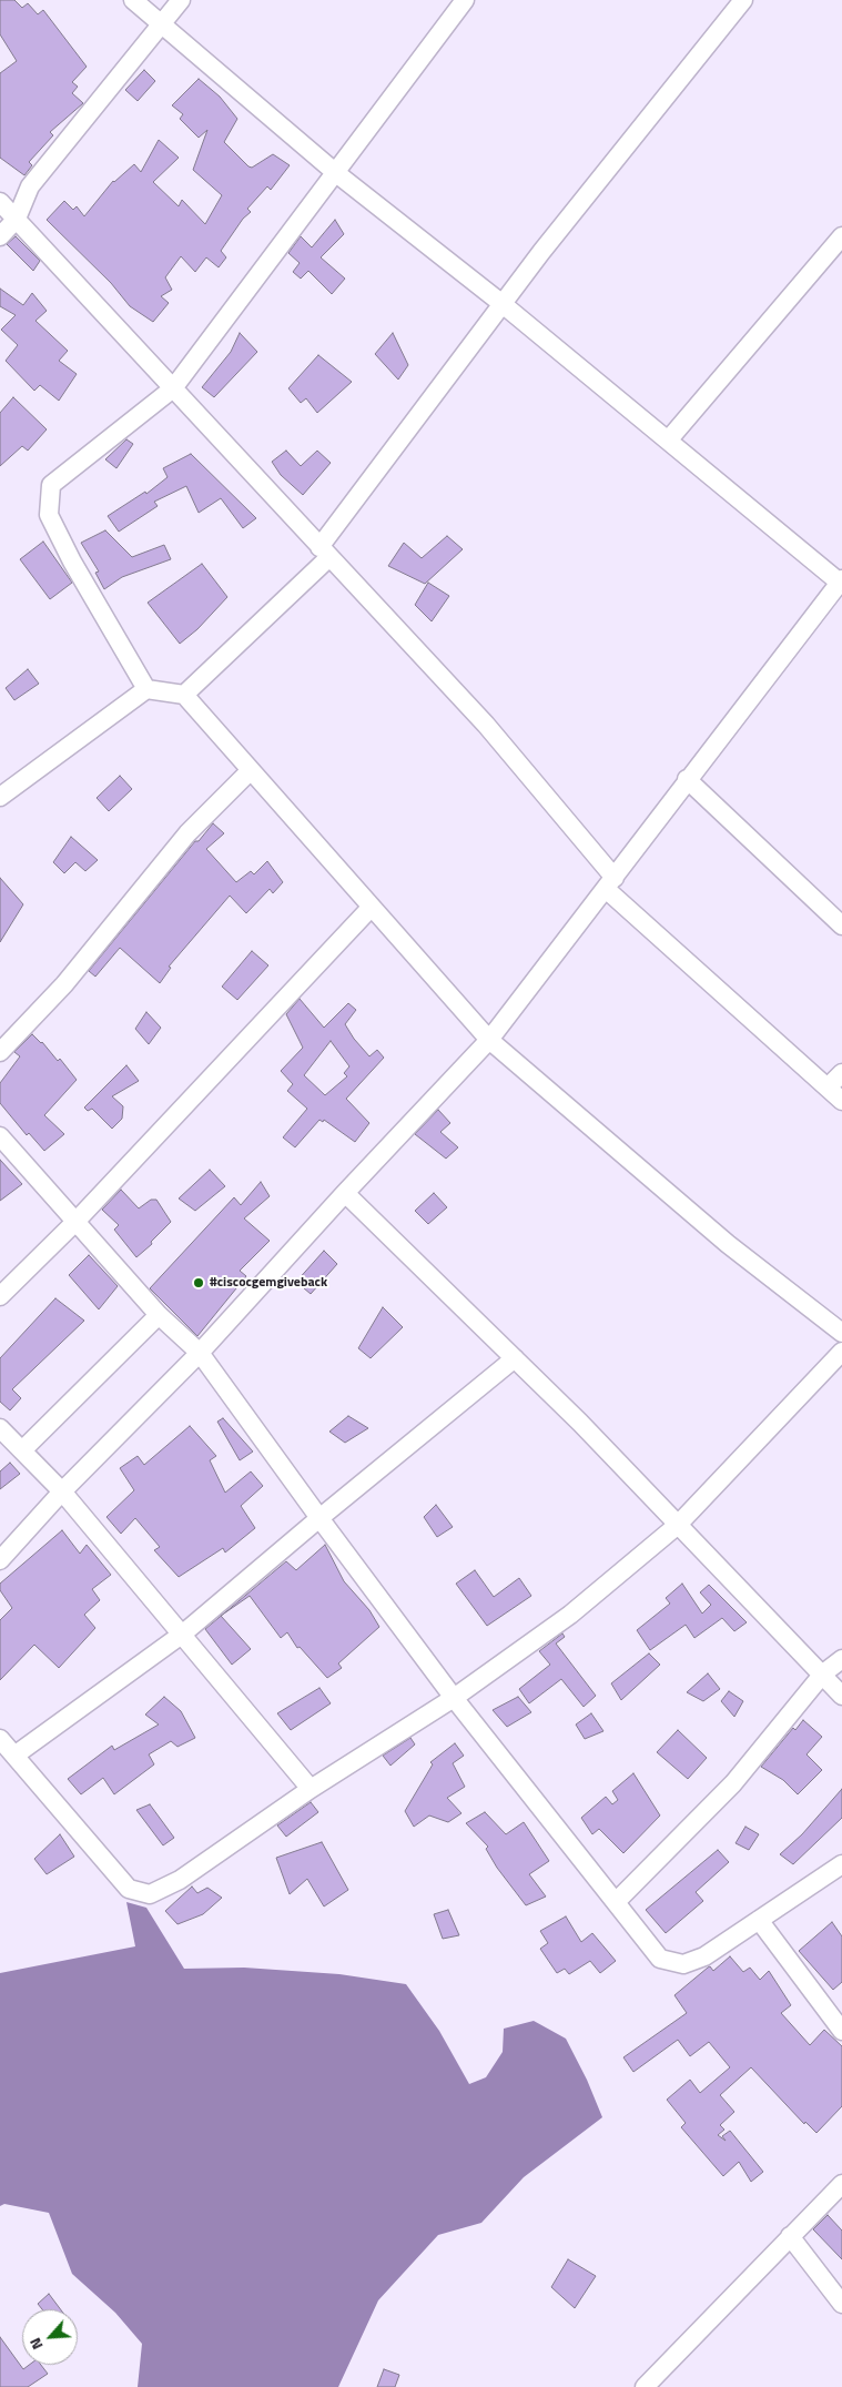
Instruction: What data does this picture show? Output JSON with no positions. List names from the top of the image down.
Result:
{
  "places": ["#ciscocgemgiveback"],
  "north": "bottom left"
}
